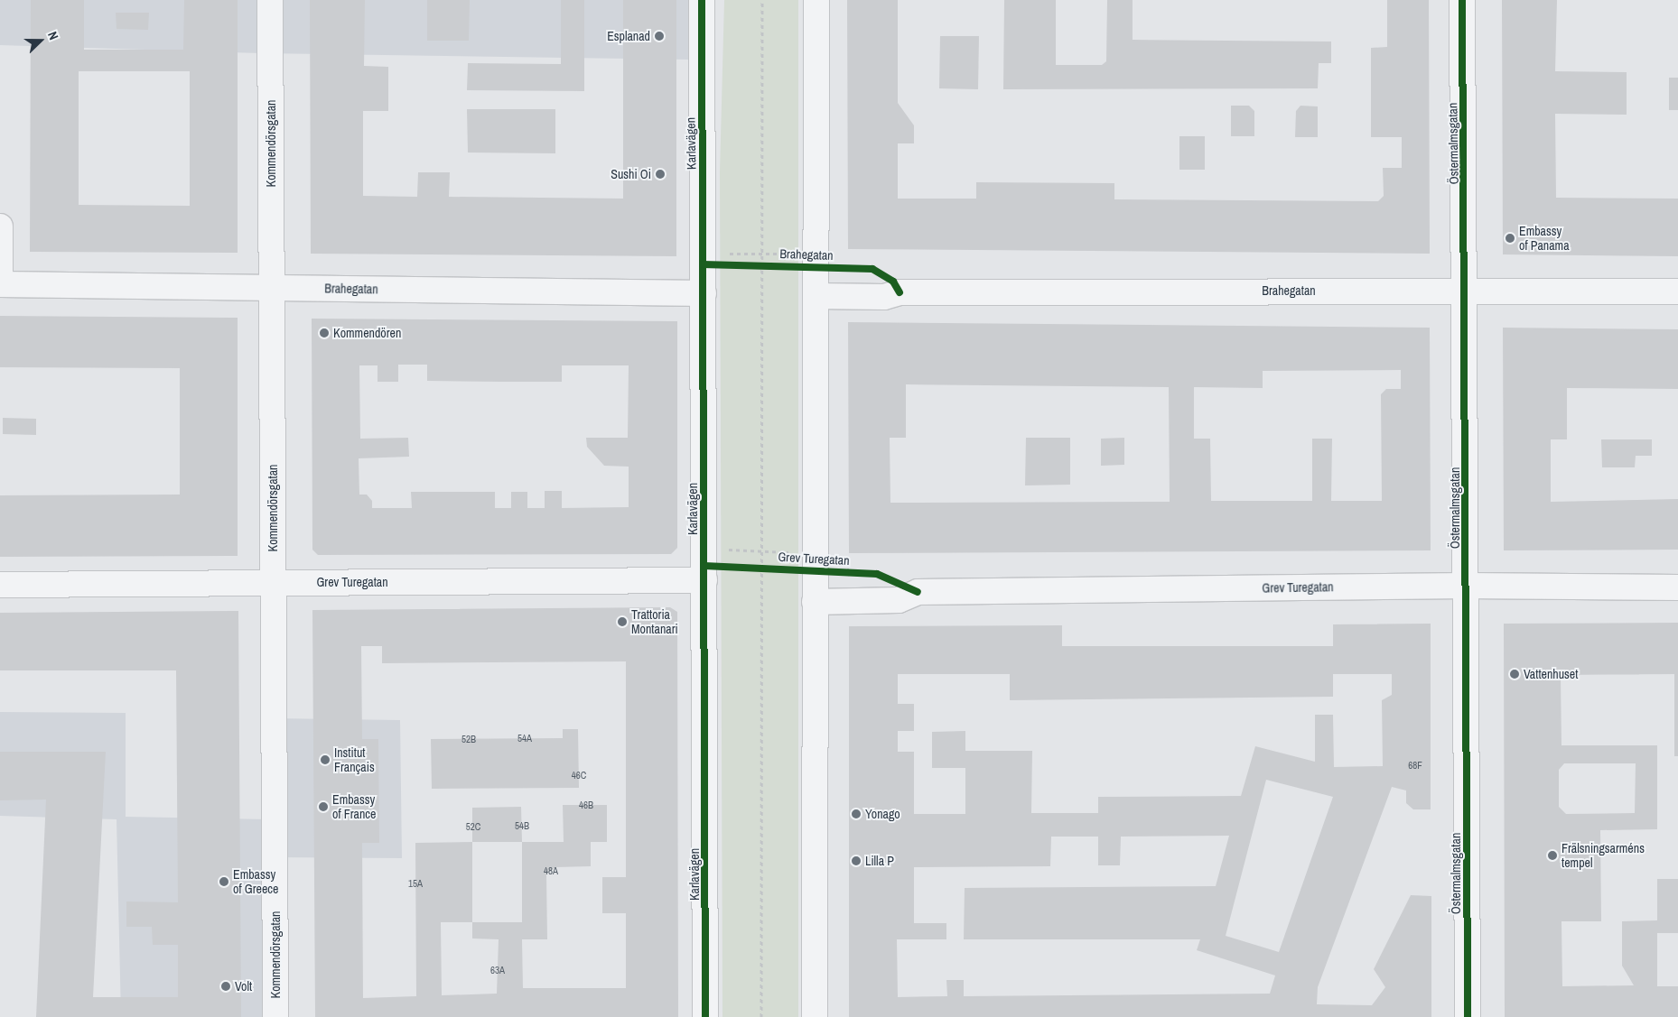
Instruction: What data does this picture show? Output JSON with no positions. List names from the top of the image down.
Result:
{
  "streets": {
    "street": [
      "Kommendörsgatan",
      "Karlavägen",
      "Östermalmsgatan",
      "Brahegatan",
      "Grev Turegatan"
    ]
  },
  "crossings": [
    ["Kommendörsgatan", "Brahegatan"],
    ["Kommendörsgatan", "Grev Turegatan"],
    ["Karlavägen", "Brahegatan"],
    ["Karlavägen", "Grev Turegatan"],
    ["Östermalmsgatan", "Brahegatan"],
    ["Östermalmsgatan", "Grev Turegatan"]
  ],
  "places": [
    "Esplanad",
    "Sushi Oi",
    "Embassy of Panama",
    "Kommendören",
    "Trattoria Montanari",
    "Vattenhuset",
    "Institut Français",
    "Embassy of France",
    "Yonago",
    "Frälsningsarméns tempel",
    "Lilla P",
    "Embassy of Greece",
    "Volt"
  ],
  "house_numbers": [
    "54A",
    "52B",
    "68F",
    "46C",
    "46B",
    "54B",
    "52C",
    "48A",
    "15A",
    "63A"
  ],
  "north": "right"
}
